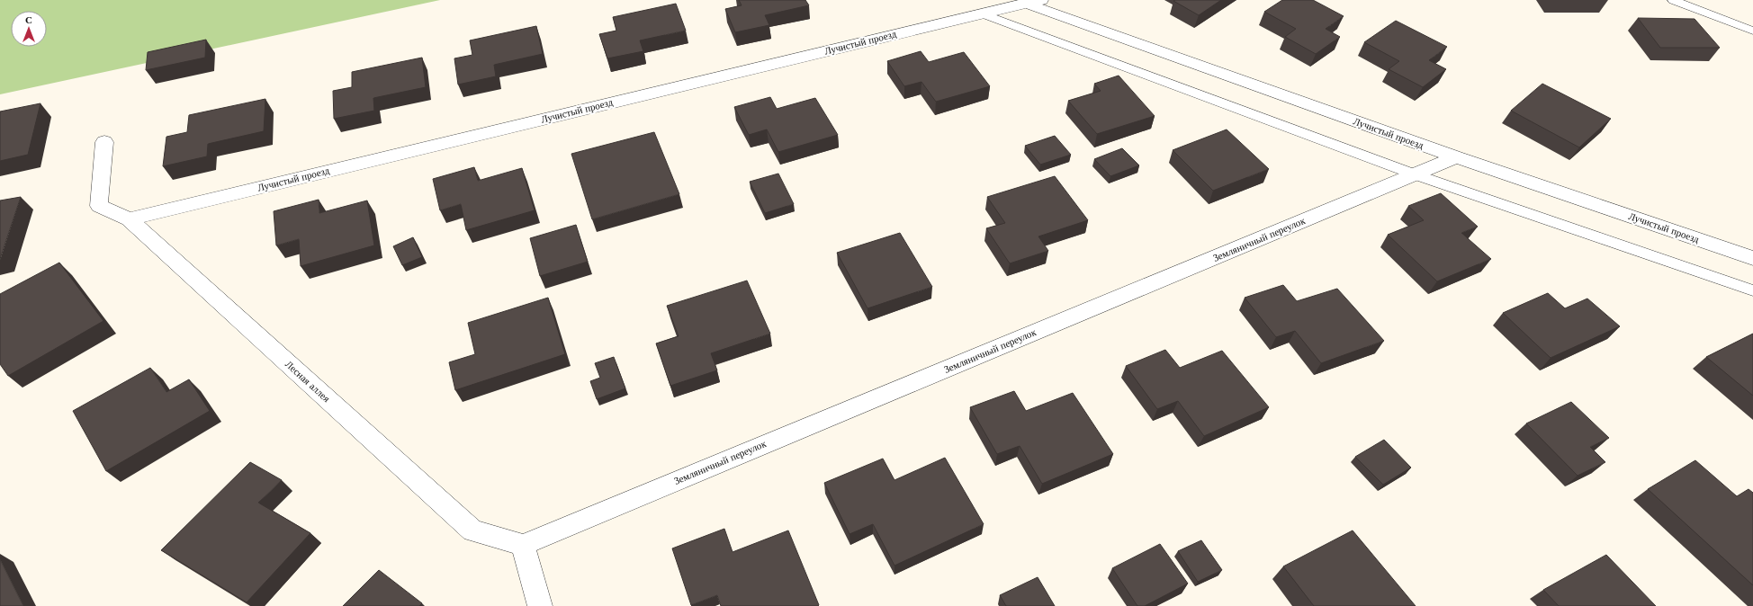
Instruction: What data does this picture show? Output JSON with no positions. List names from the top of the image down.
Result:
{
  "streets": {
    "street": ["Лучистый проезд", "Земляничный переулок", "Лесная аллея"]
  },
  "crossings": [
    ["Лучистый проезд", "Земляничный переулок"],
    ["Лучистый проезд", "Лесная аллея"],
    ["Земляничный переулок", "Лесная аллея"]
  ],
  "north": "top"
}
